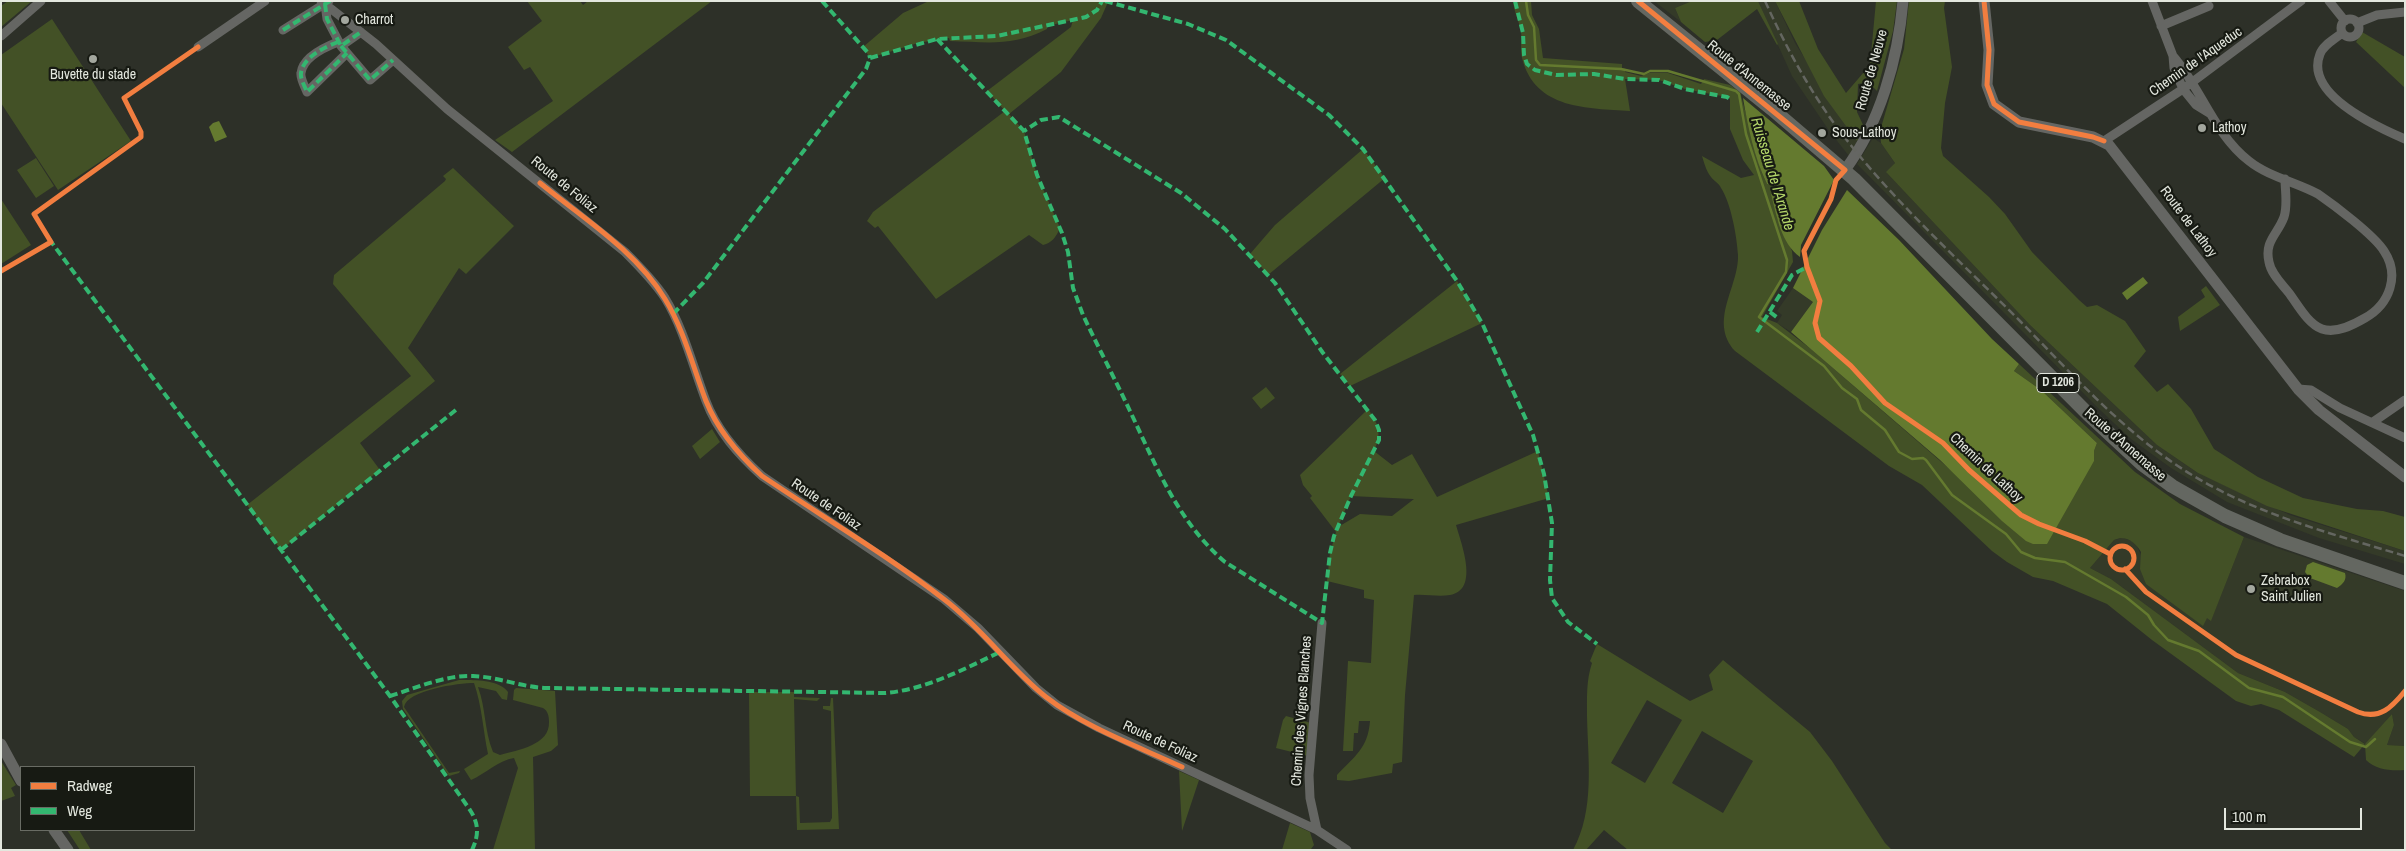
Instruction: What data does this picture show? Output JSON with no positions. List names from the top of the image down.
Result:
{
  "streets": {
    "main road": ["Route d'Annemasse", "D 1206"],
    "street": [
      "Chemin de l'Aqueduc",
      "Route de Neuve",
      "Route de Foliaz",
      "Route de Lathoy",
      "Chemin des Vignes Blanches"
    ],
    "cycle path": ["Chemin de Lathoy"]
  },
  "crossings": [
    ["Chemin de l'Aqueduc", "Route de Lathoy"],
    ["Route de Neuve", "Route d'Annemasse"],
    ["Route de Foliaz", "Chemin des Vignes Blanches"]
  ],
  "water": ["Ruisseau de l'Arande"],
  "places": [
    "Charrot",
    "Buvette du stade",
    "Lathoy",
    "Sous-Lathoy",
    "Zebrabox Saint Julien"
  ],
  "legend": ["Radweg", "Weg"],
  "scale_bar": "100 m"
}
